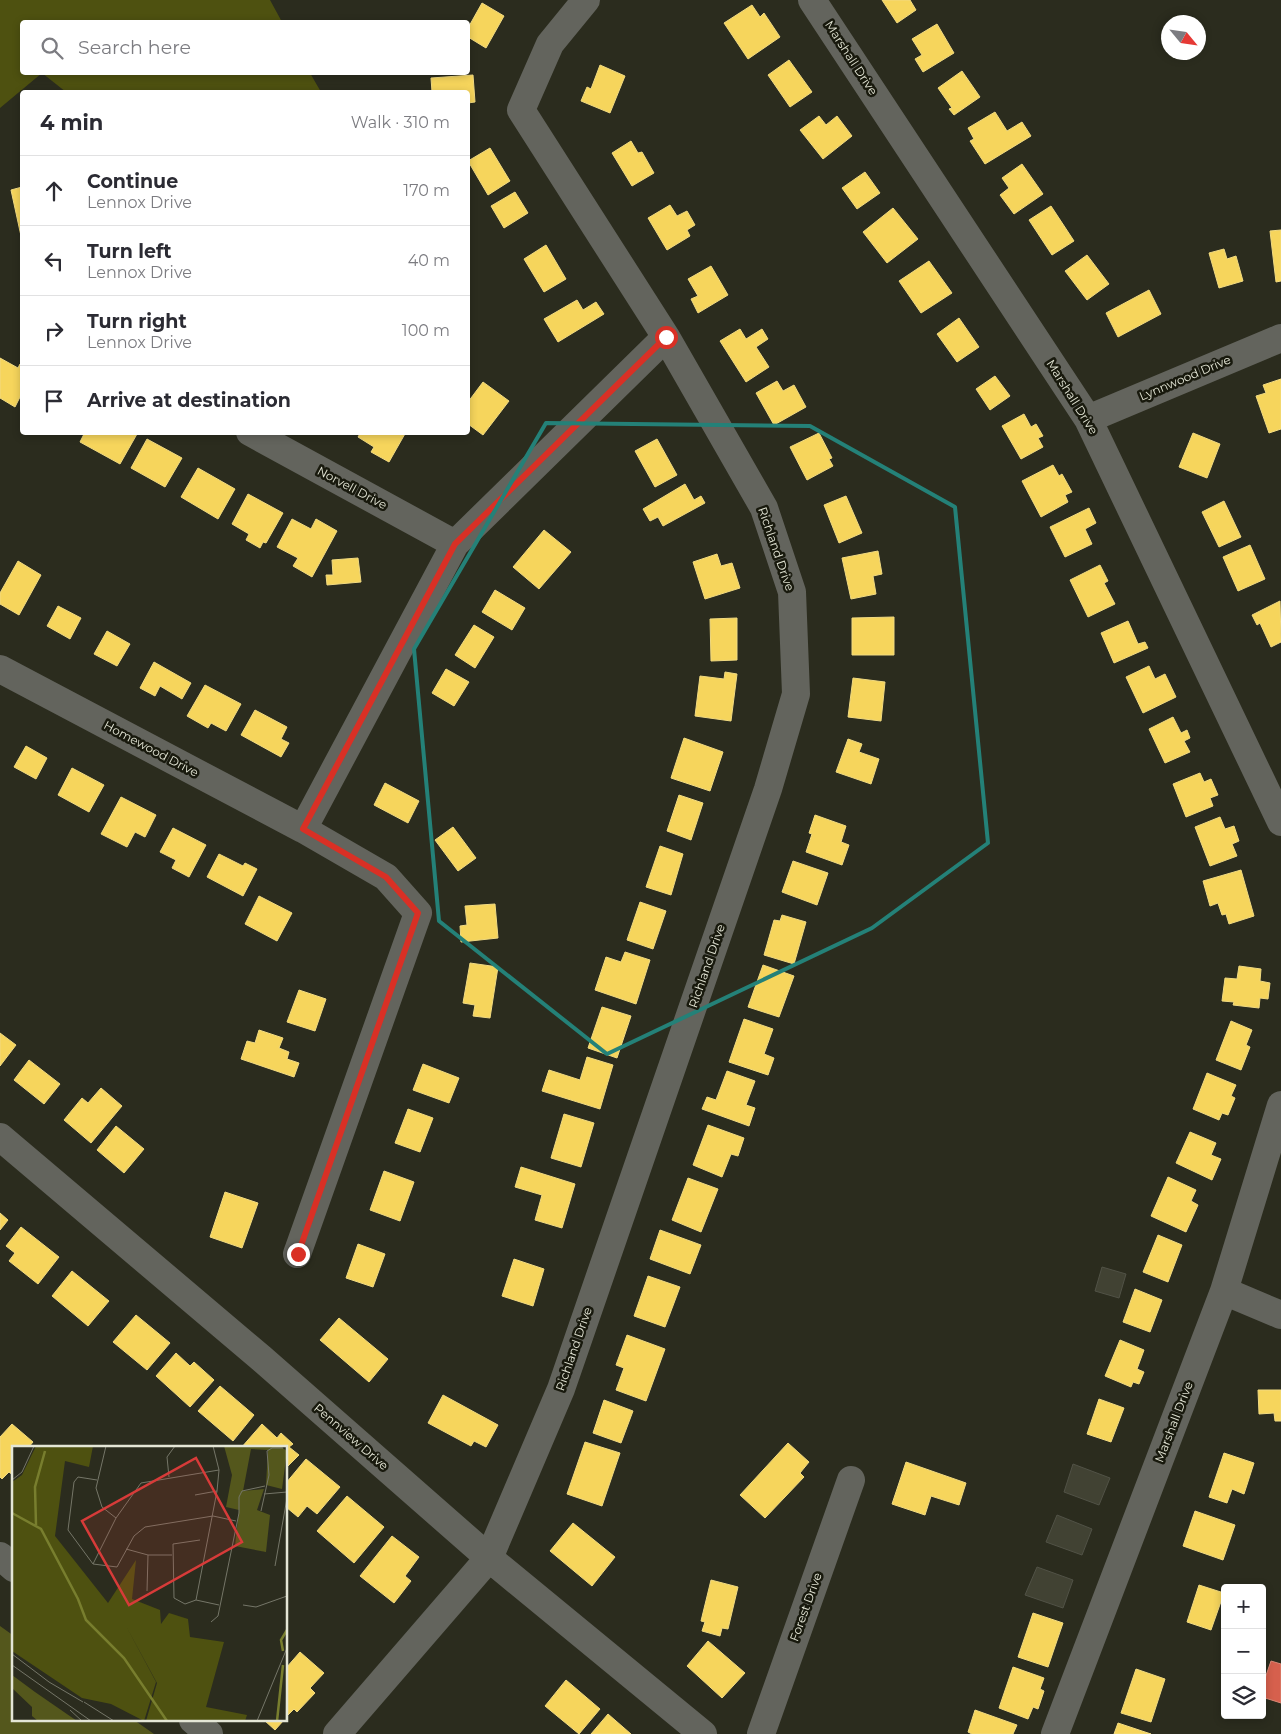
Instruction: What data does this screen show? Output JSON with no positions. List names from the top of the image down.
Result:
{
  "streets": {
    "street": [
      "Marshall Drive",
      "Lynnwood Drive",
      "Norvell Drive",
      "Richland Drive",
      "Homewood Drive",
      "Pennview Drive",
      "Forest Drive"
    ]
  },
  "crossings": [
    ["Marshall Drive", "Lynnwood Drive"],
    ["Richland Drive", "Pennview Drive"]
  ],
  "north": "bottom right",
  "page": {
    "search": "Search here",
    "heading": ["4 min", "Walk · 310 m"],
    "list": [
      ["Continue", "Lennox Drive", "170 m"],
      ["Turn left", "Lennox Drive", "40 m"],
      ["Turn right", "Lennox Drive", "100 m"],
      "Arrive at destination"
    ],
    "map_buttons": ["+", "−"]
  }
}
